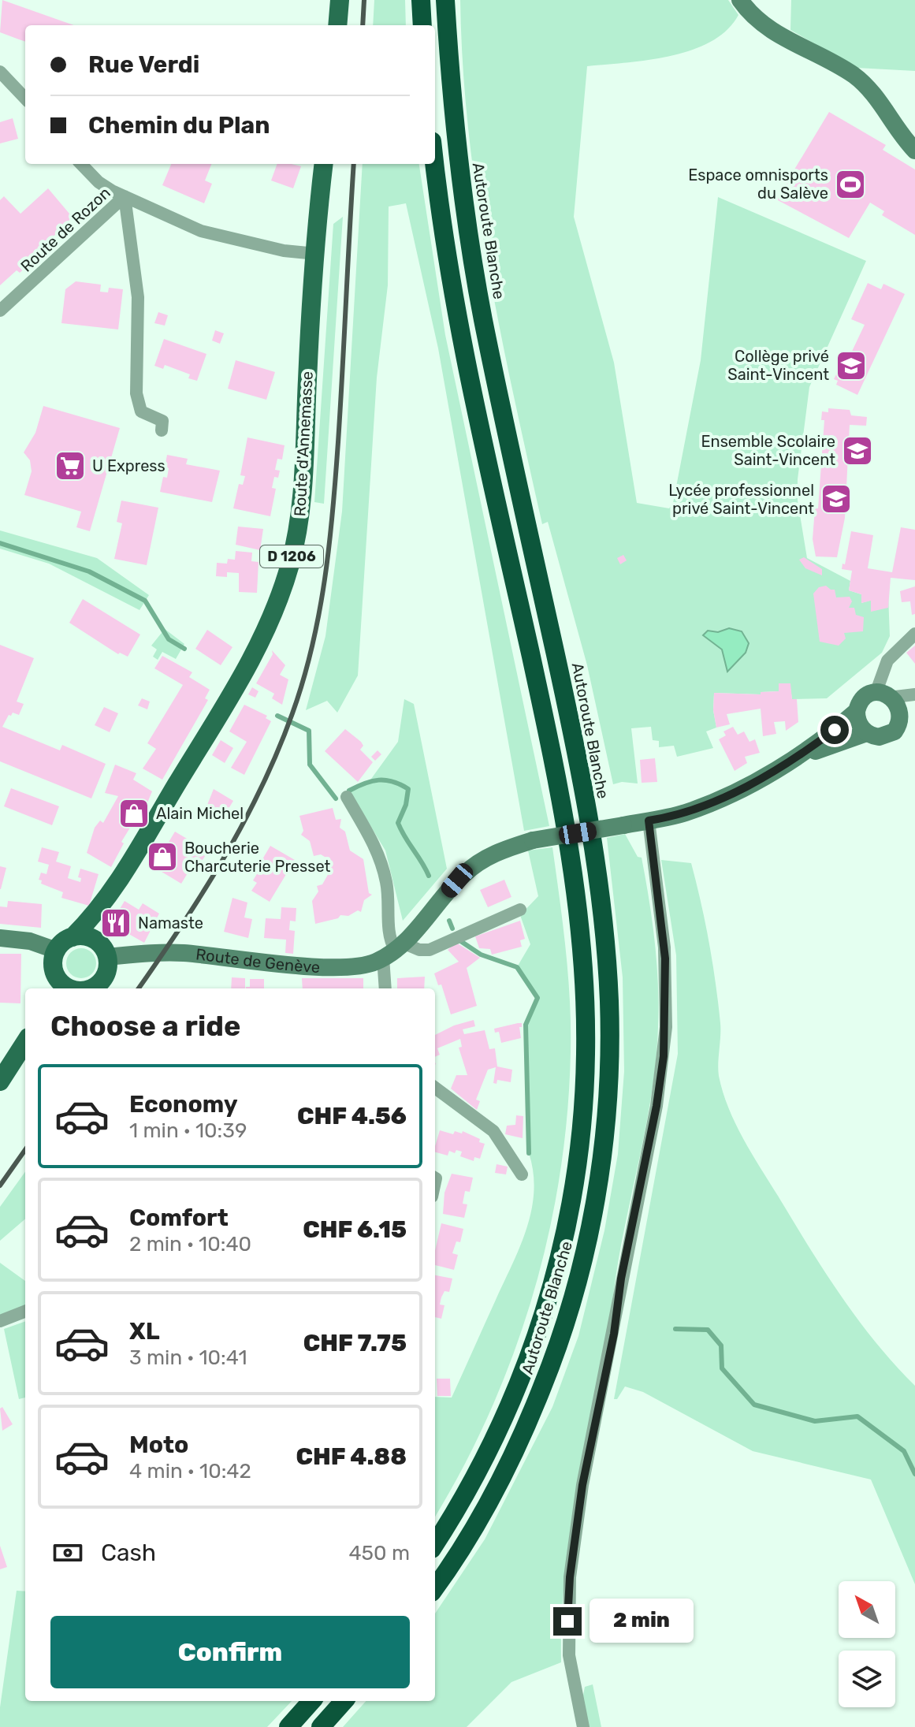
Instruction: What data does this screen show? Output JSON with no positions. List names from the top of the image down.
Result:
{
  "streets": {
    "highway": ["Autoroute Blanche"],
    "main road": ["Route d'Annemasse", "D 1206"],
    "street": ["Route de Rozon", "Route de Genève"]
  },
  "crossings": [
    ["Route d'Annemasse", "Route de Genève"]
  ],
  "places": {
    "sports": ["Espace omnisports du Salève"],
    "school or university": ["Collège privé Saint-Vincent", "Ensemble Scolaire Saint-Vincent", "Lycée professionnel privé Saint-Vincent"],
    "supermarket": ["U Express"],
    "shop": ["Alain Michel", "Boucherie Charcuterie Presset"],
    "restaurant": ["Namaste"]
  },
  "north": "top left",
  "page": {
    "banner": ["Rue Verdi", "Chemin du Plan"],
    "heading": "Choose a ride",
    "list": [
      {
        "name": "Economy",
        "note": "1 min · 10:39",
        "value": "CHF 4.56"
      },
      {
        "name": "Comfort",
        "note": "2 min · 10:40",
        "value": "CHF 6.15"
      },
      {
        "name": "XL",
        "note": "3 min · 10:41",
        "value": "CHF 7.75"
      },
      {
        "name": "Moto",
        "note": "4 min · 10:42",
        "value": "CHF 4.88"
      }
    ],
    "pay": ["Cash", "450 m"],
    "bubble": "2 min",
    "buttons": "Confirm"
  }
}
